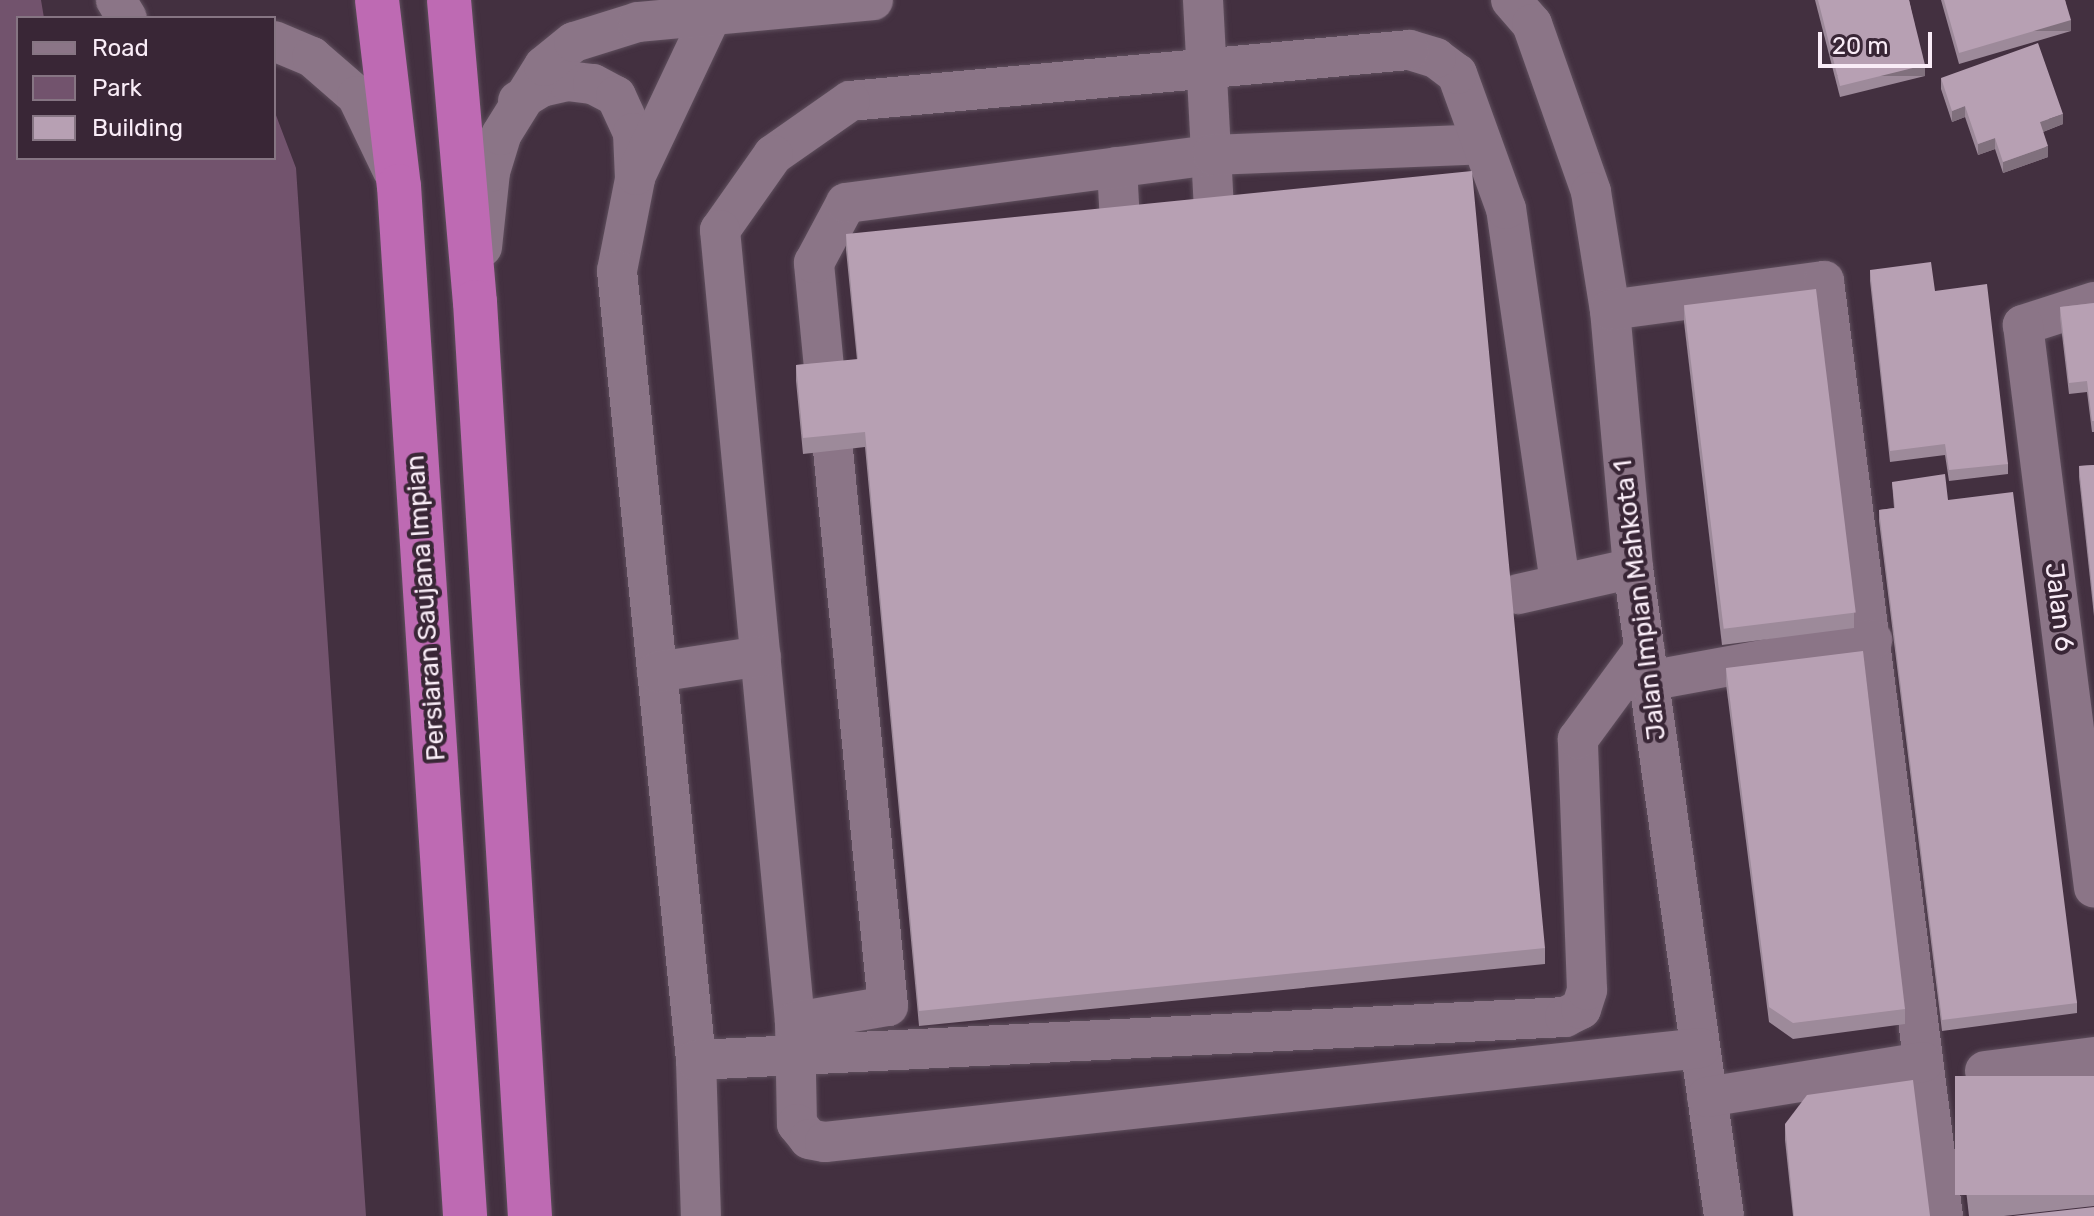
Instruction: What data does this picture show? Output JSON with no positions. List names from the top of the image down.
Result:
{
  "streets": {
    "highway": ["Persiaran Saujana Impian"],
    "street": ["Jalan Impian Mahkota 1", "Jalan 6"]
  },
  "legend": ["Road", "Park", "Building"],
  "scale_bar": "20 m"
}
